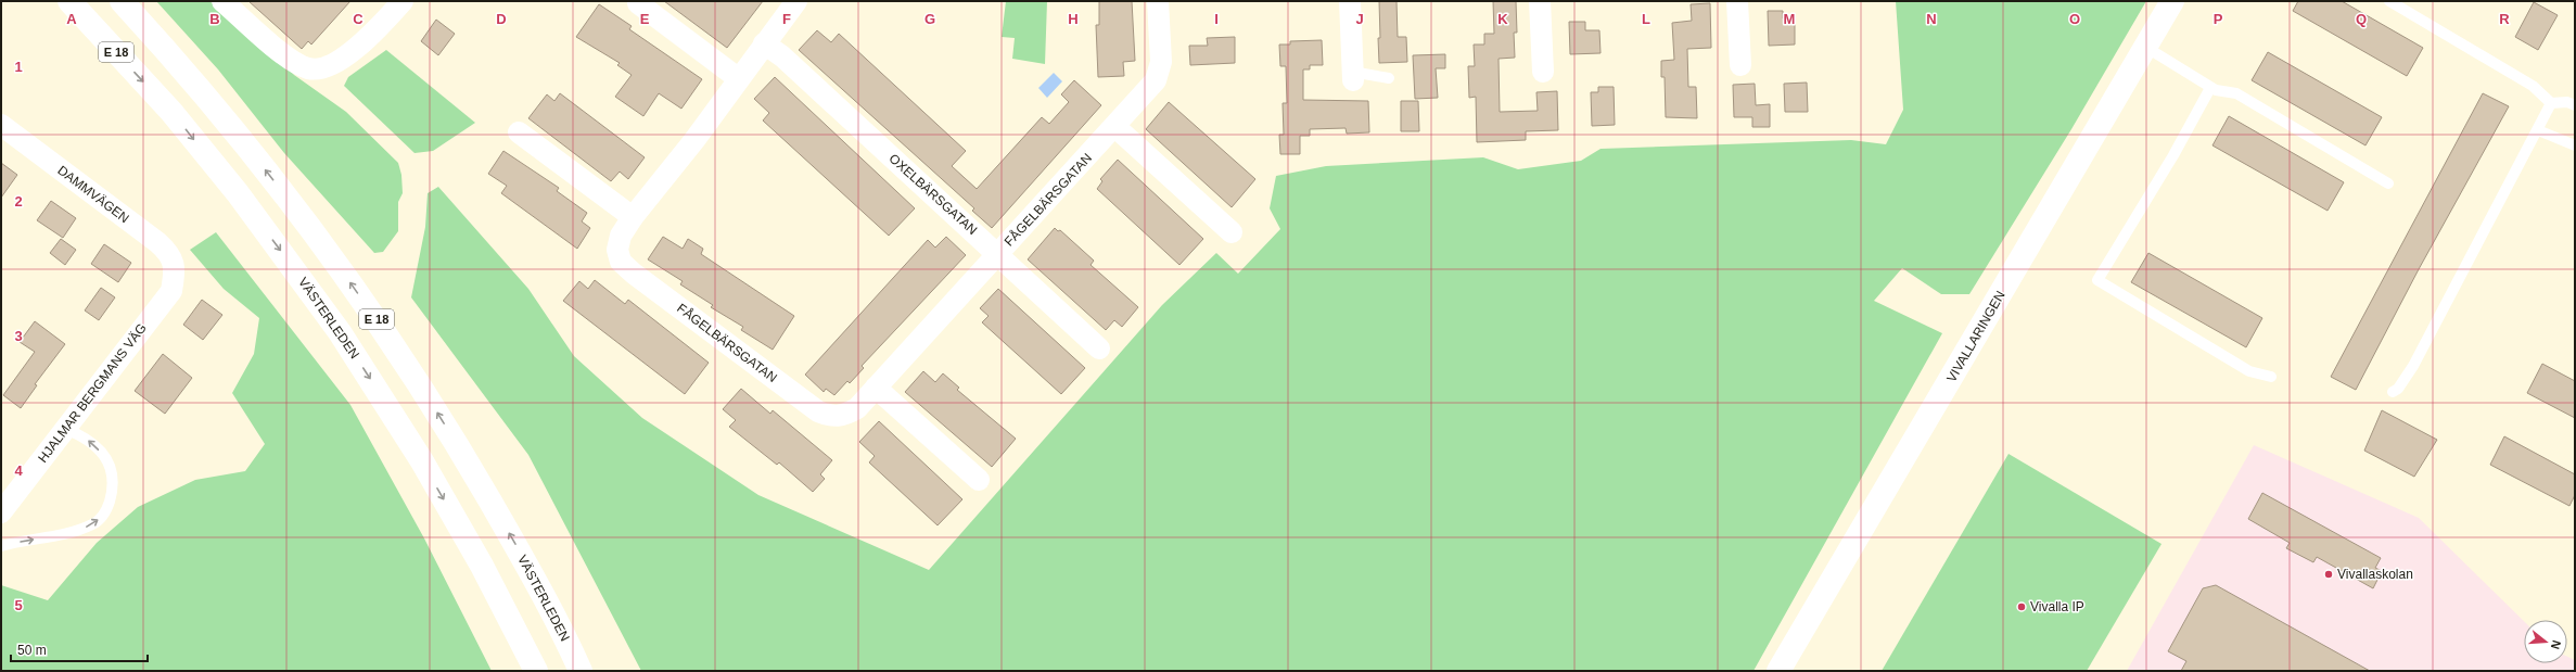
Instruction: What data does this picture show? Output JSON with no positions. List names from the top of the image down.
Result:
{
  "streets": {
    "main road": ["E 18", "VÄSTERLEDEN", "VIVALLARINGEN"],
    "street": [
      "DAMMVÄGEN",
      "OXELBÄRSGATAN",
      "FÅGELBÄRSGATAN",
      "HJALMAR BERGMANS VÄG"
    ]
  },
  "crossings": [
    ["DAMMVÄGEN", "HJALMAR BERGMANS VÄG"],
    ["OXELBÄRSGATAN", "FÅGELBÄRSGATAN"]
  ],
  "places": ["Vivallaskolan", "Vivalla IP"],
  "scale_bar": "50 m",
  "north": "right",
  "grid": {
    "columns": [
      "A",
      "B",
      "C",
      "D",
      "E",
      "F",
      "G",
      "H",
      "I",
      "J",
      "K",
      "L",
      "M",
      "N",
      "O",
      "P",
      "Q",
      "R"
    ],
    "rows": [
      "1",
      "2",
      "3",
      "4",
      "5"
    ]
  }
}
